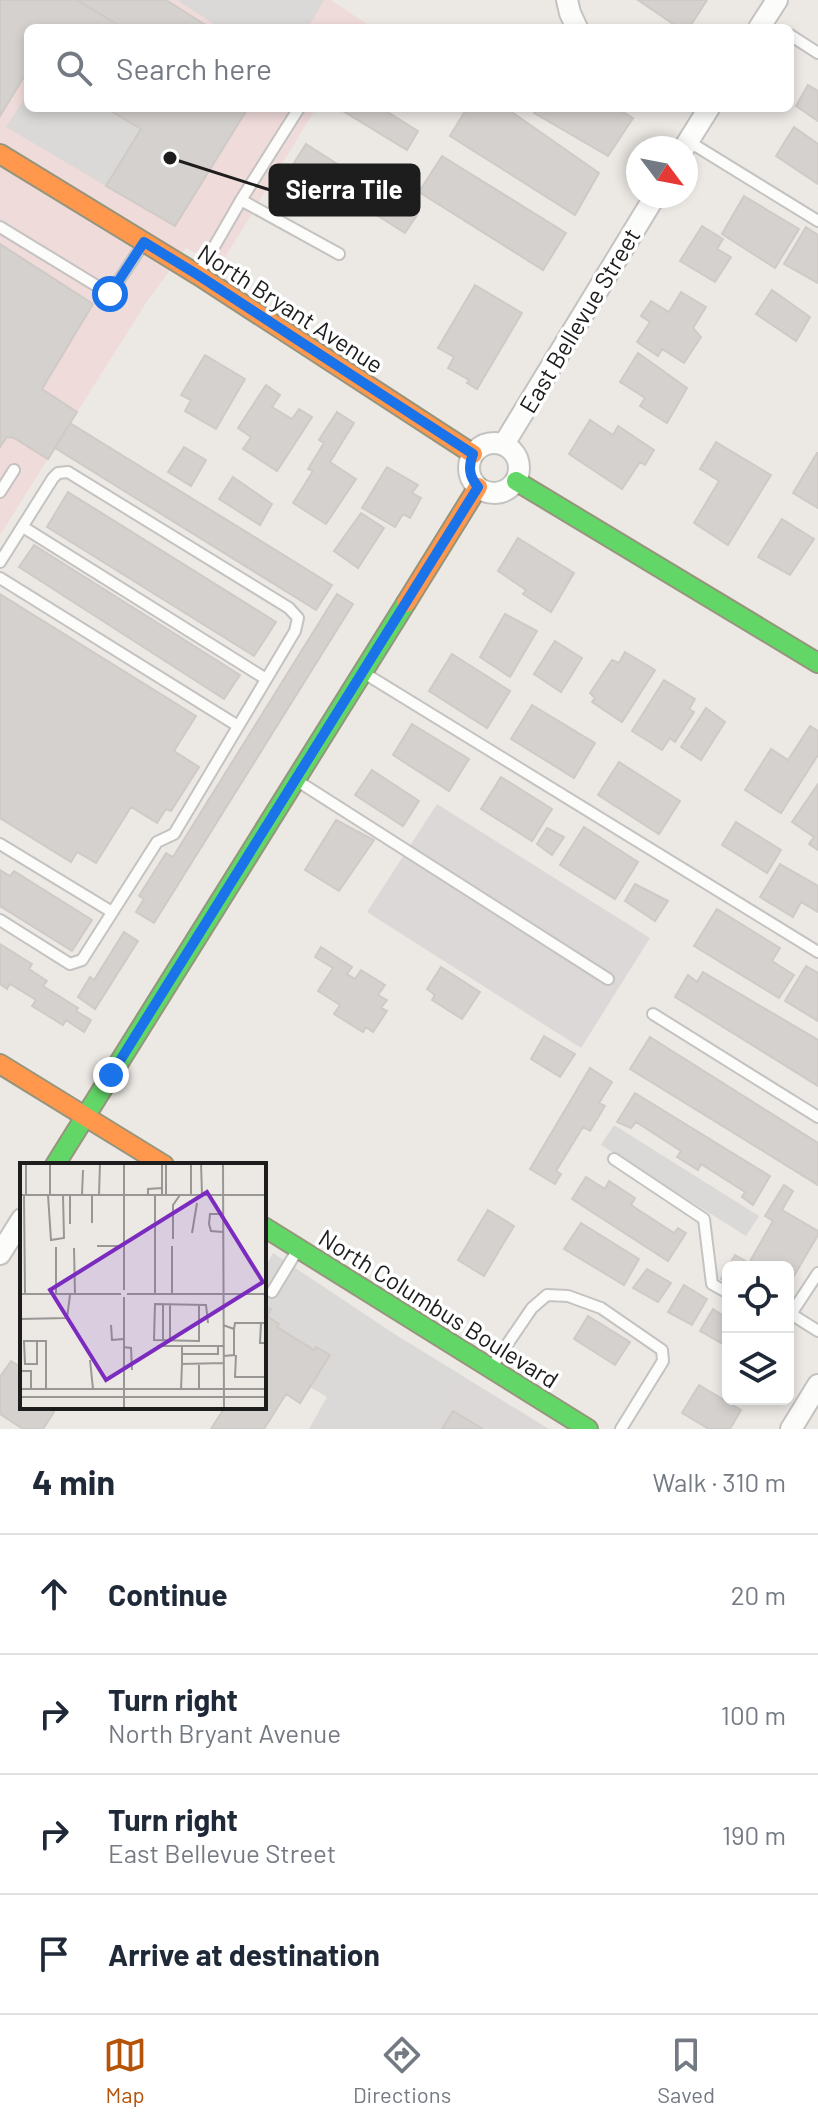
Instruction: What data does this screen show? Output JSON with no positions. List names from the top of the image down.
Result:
{
  "streets": {
    "street": ["North Bryant Avenue", "East Bellevue Street", "North Columbus Boulevard"]
  },
  "crossings": [
    ["North Bryant Avenue", "East Bellevue Street"]
  ],
  "places": ["Sierra Tile"],
  "north": "bottom right",
  "page": {
    "search": "Search here",
    "heading": ["4 min", "Walk · 310 m"],
    "list": [
      ["Continue", "20 m"],
      ["Turn right", "North Bryant Avenue", "100 m"],
      ["Turn right", "East Bellevue Street", "190 m"],
      "Arrive at destination"
    ],
    "nav": ["Map", "Directions", "Saved"]
  }
}
